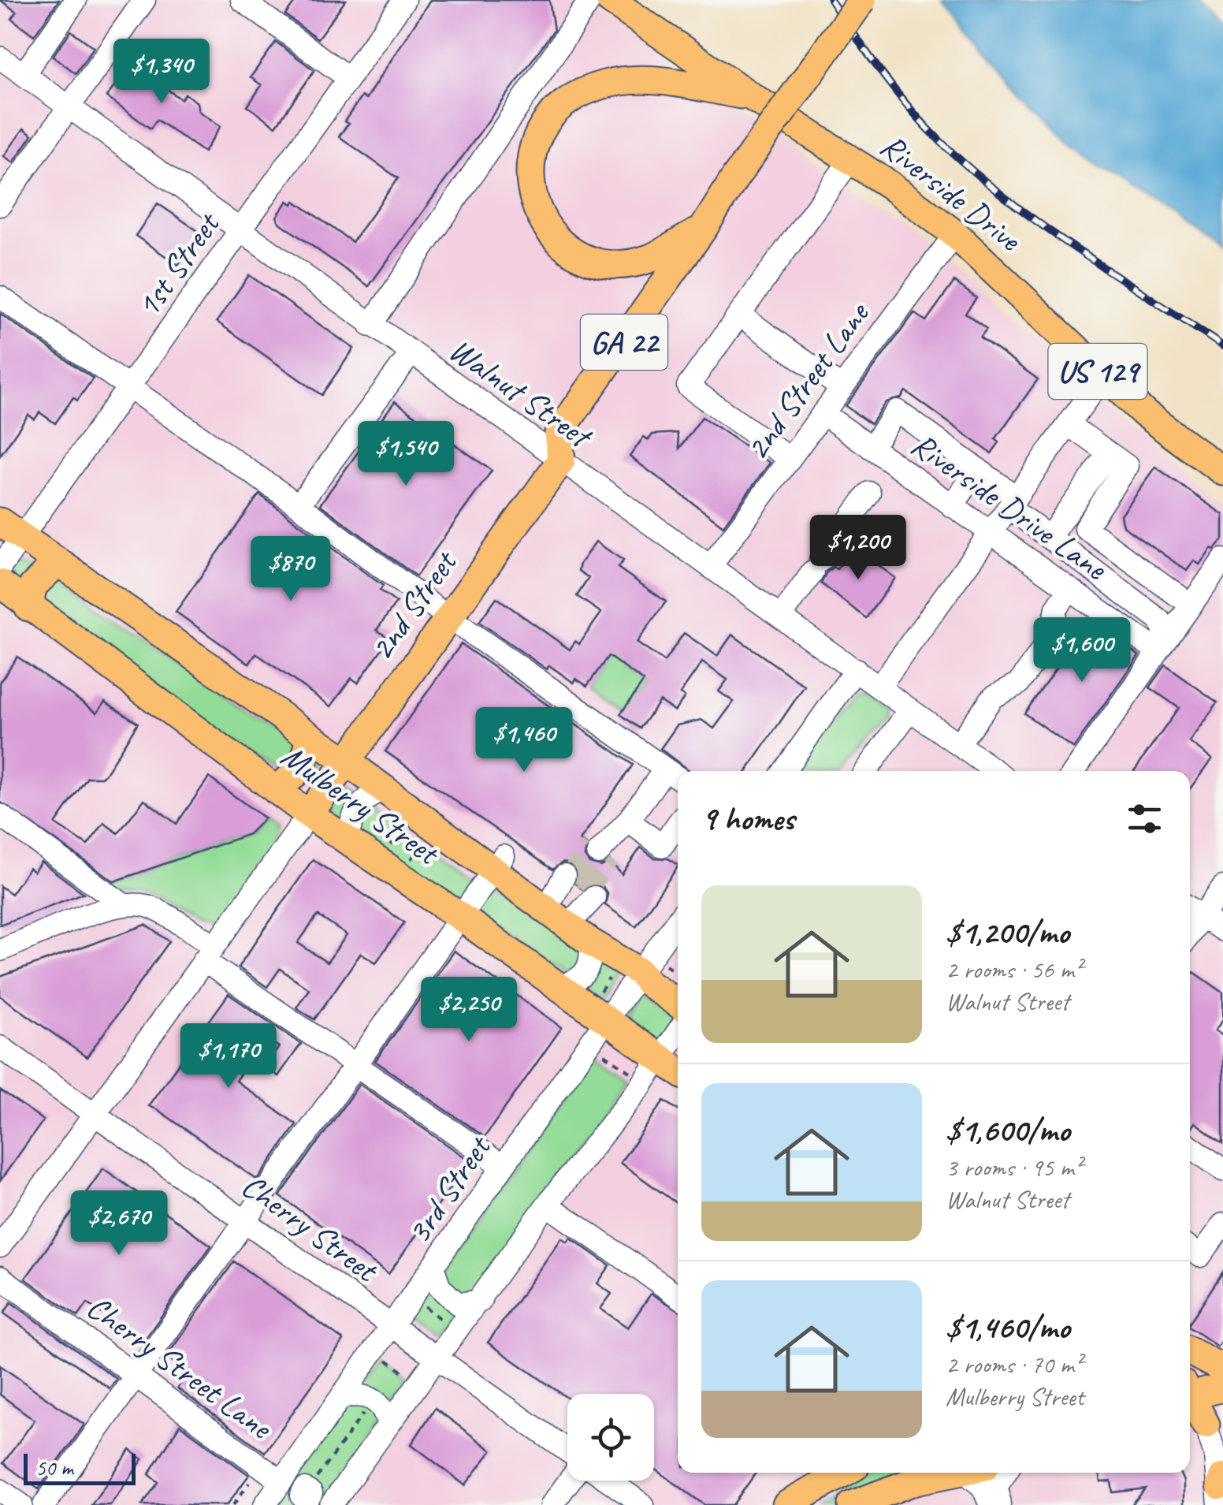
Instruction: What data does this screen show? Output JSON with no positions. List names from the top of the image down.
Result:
{
  "streets": {
    "main road": [
      "Riverside Drive",
      "GA 22",
      "US 129",
      "2nd Street",
      "Mulberry Street"
    ],
    "street": [
      "1st Street",
      "2nd Street Lane",
      "Walnut Street",
      "Riverside Drive Lane",
      "3rd Street",
      "Cherry Street",
      "Cherry Street Lane"
    ]
  },
  "crossings": [
    ["Riverside Drive", "2nd Street Lane"],
    ["1st Street", "Walnut Street"],
    ["1st Street", "Mulberry Street"],
    ["2nd Street Lane", "Walnut Street"],
    ["2nd Street Lane", "Riverside Drive Lane"],
    ["Walnut Street", "2nd Street"],
    ["2nd Street", "Mulberry Street"],
    ["2nd Street", "Cherry Street"],
    ["Mulberry Street", "3rd Street"],
    ["3rd Street", "Cherry Street"],
    ["3rd Street", "Cherry Street Lane"]
  ],
  "scale_bar": "50 m",
  "page": {
    "price": [
      "$1,340",
      "$1,540",
      "$1,200",
      "$870",
      "$1,600",
      "$1,460",
      "$2,250",
      "$1,170",
      "$2,670"
    ],
    "heading": "9 homes",
    "list": [
      {
        "name": "$1,200/mo",
        "note": "2 rooms · 56 m² · Walnut Street"
      },
      {
        "name": "$1,600/mo",
        "note": "3 rooms · 95 m² · Walnut Street"
      },
      {
        "name": "$1,460/mo",
        "note": "2 rooms · 70 m² · Mulberry Street"
      }
    ],
    "scale": "50 m"
  }
}
